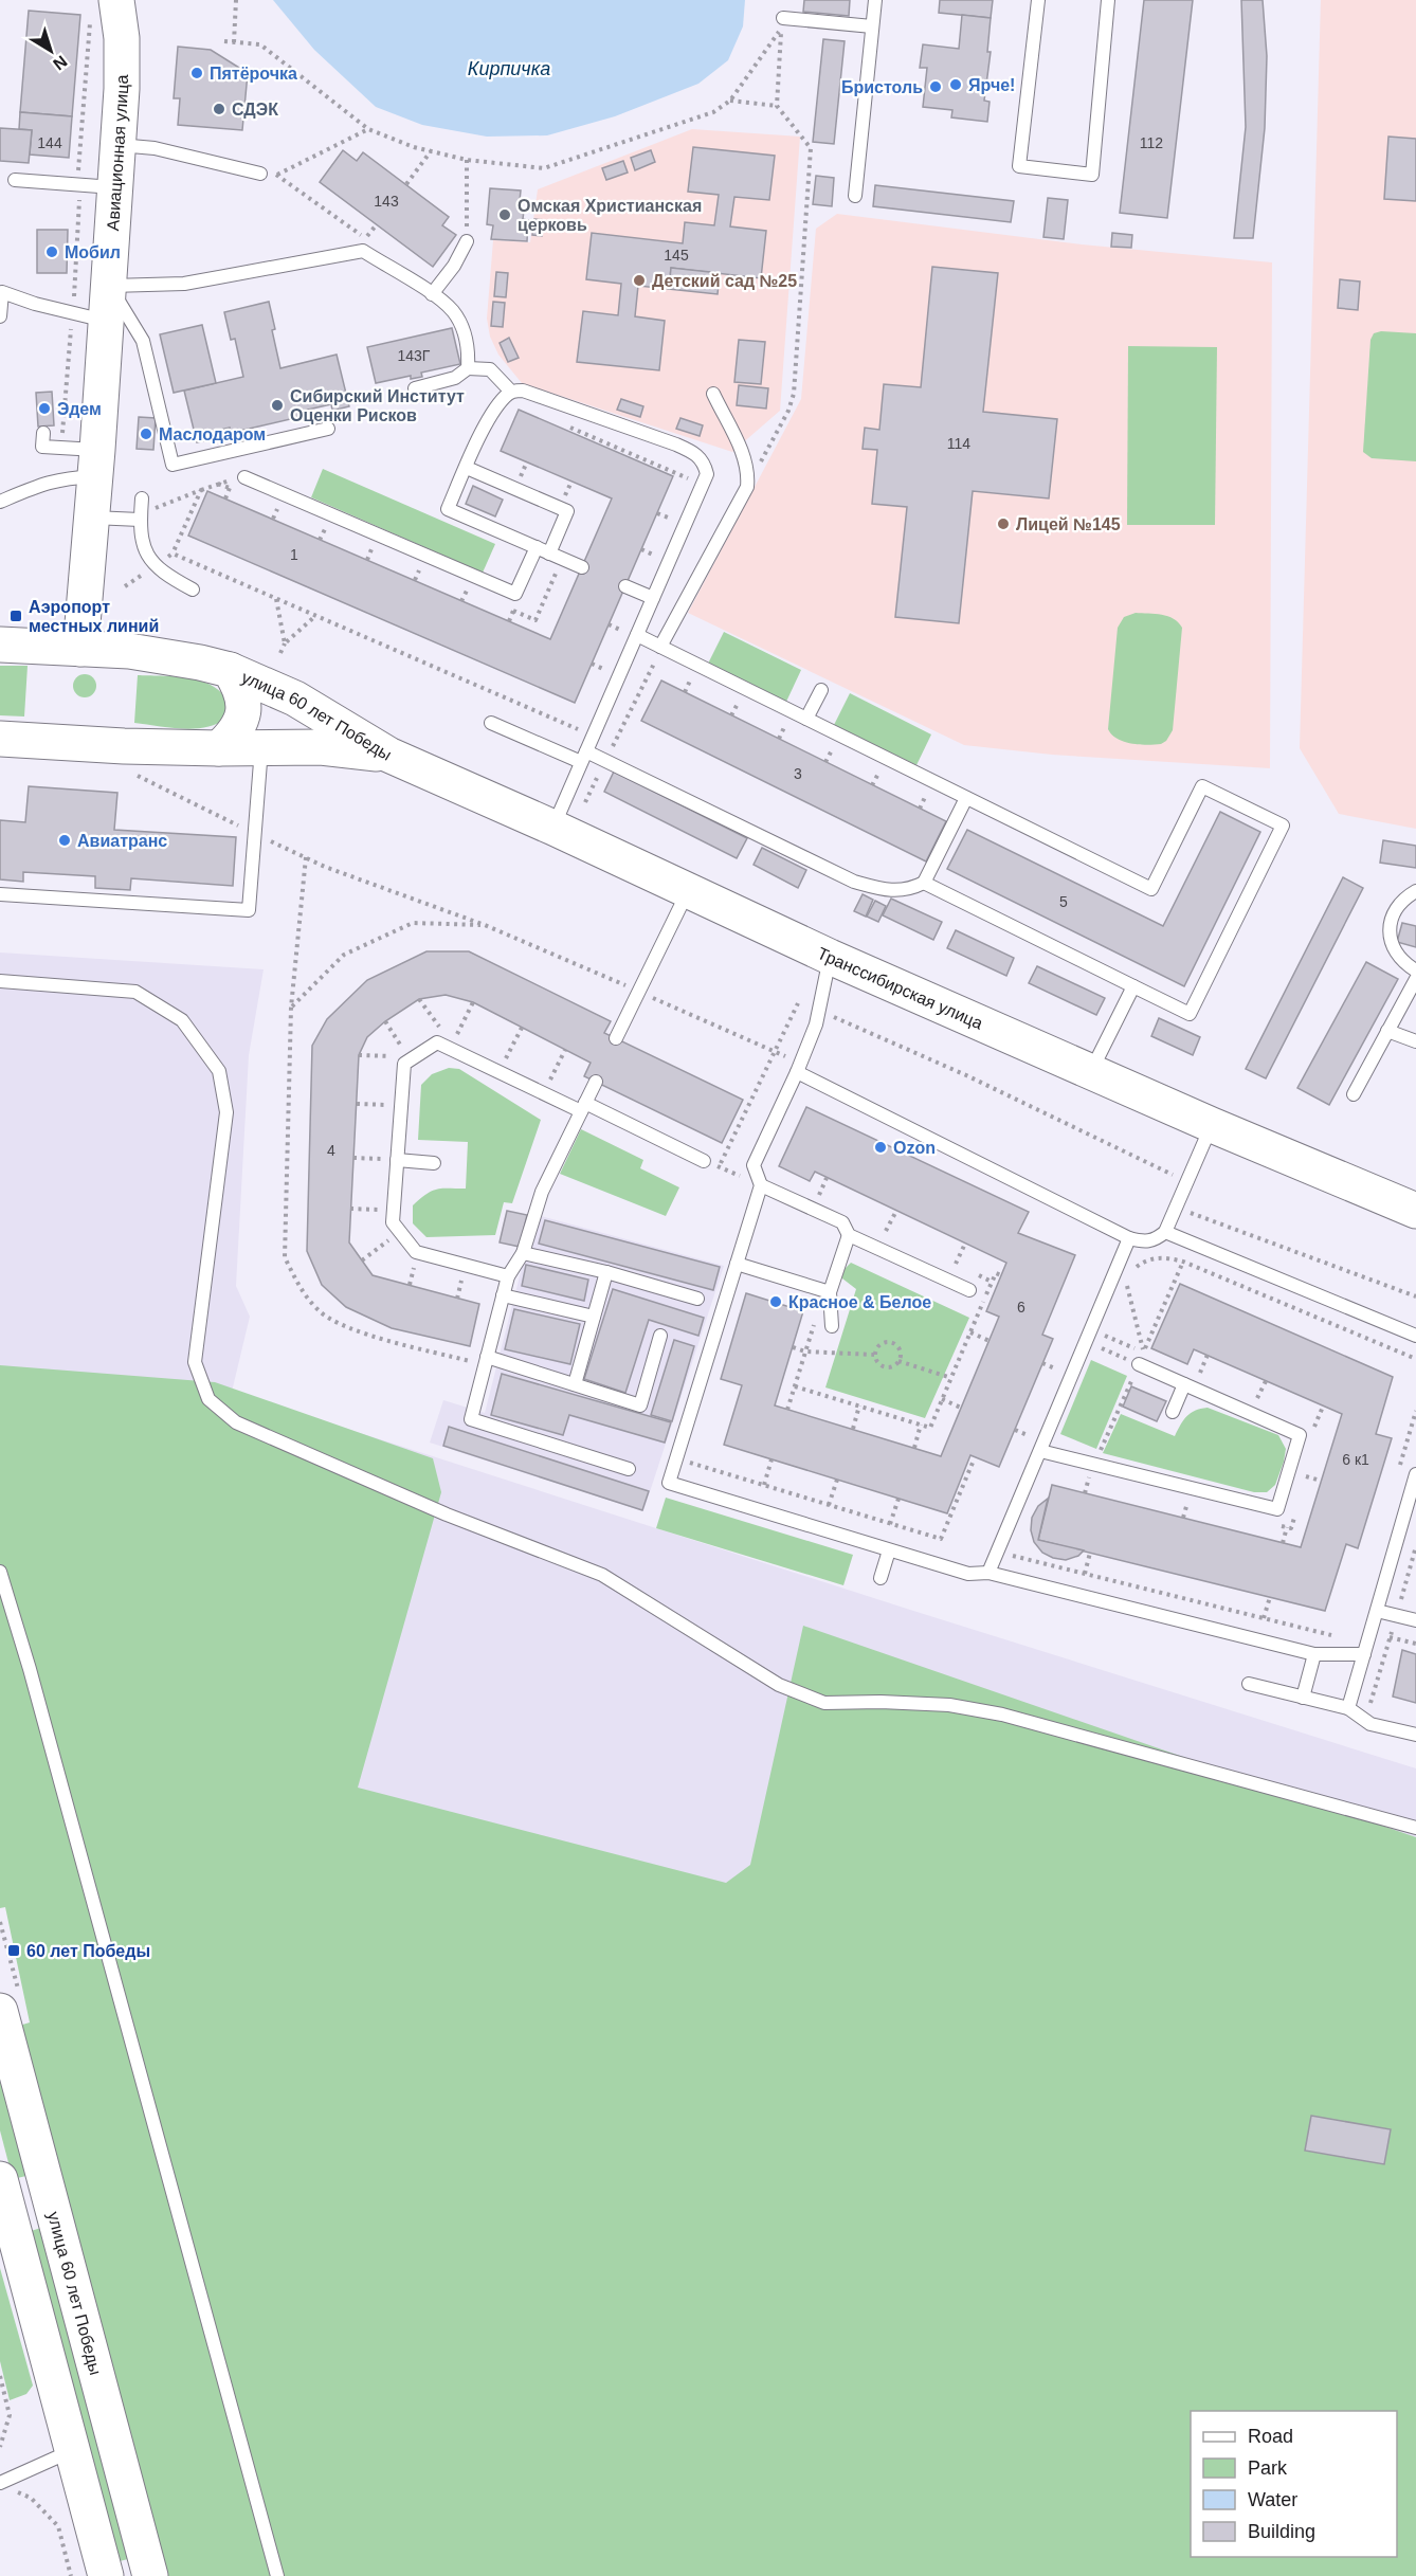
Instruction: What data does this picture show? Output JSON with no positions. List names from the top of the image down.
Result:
{
  "streets": {
    "main road": ["Авиационная улица", "улица 60 лет Победы", "Транссибирская улица"]
  },
  "crossings": [
    ["Авиационная улица", "улица 60 лет Победы"],
    ["улица 60 лет Победы", "Транссибирская улица"]
  ],
  "water": ["Кирпичка"],
  "places": {
    "other": [
      "Пятёрочка",
      "Ярче!",
      "Бристоль",
      "СДЭК",
      "Омская Христианская церковь",
      "Мобил",
      "Детский сад №25",
      "Сибирский Институт Оценки Рисков",
      "Эдем",
      "Маслодаром",
      "Лицей №145",
      "Авиатранс",
      "Ozon",
      "Красное & Белое"
    ],
    "transit": ["Аэропорт местных линий", "60 лет Победы"]
  },
  "house_numbers": [
    "144",
    "112",
    "143",
    "145",
    "143Г",
    "114",
    "1",
    "3",
    "5",
    "4",
    "6",
    "6 к1"
  ],
  "legend": [
    "Road",
    "Park",
    "Water",
    "Building"
  ],
  "north": "bottom right"
}
